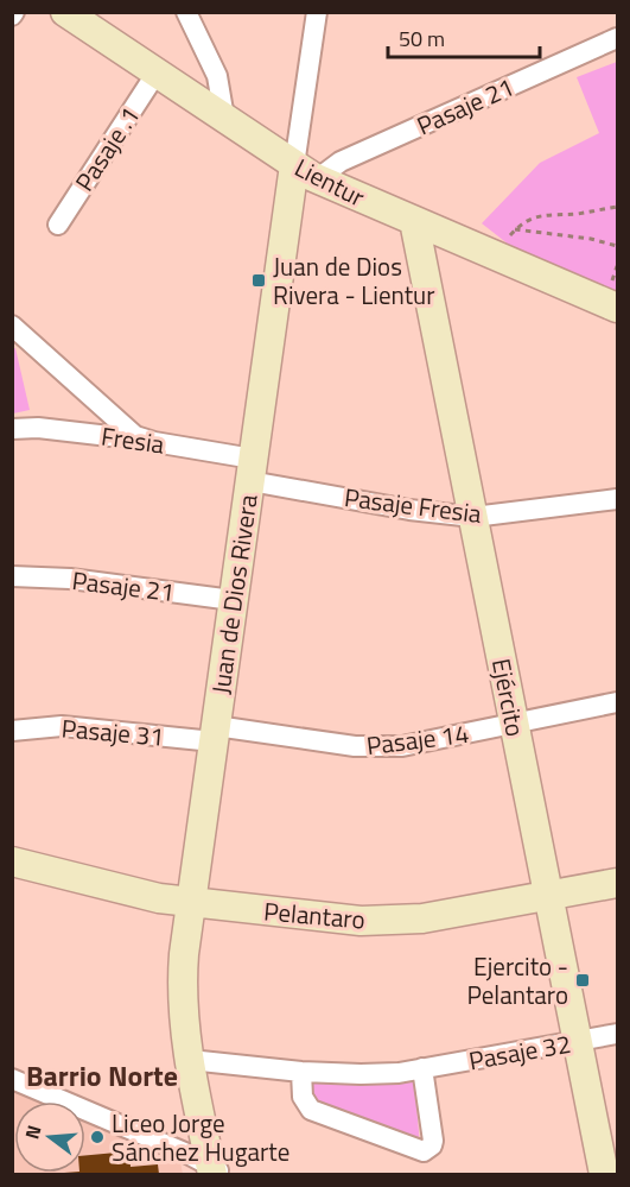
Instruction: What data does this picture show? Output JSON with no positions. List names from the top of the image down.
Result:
{
  "streets": {
    "main road": [
      "Lientur",
      "Juan de Dios Rivera",
      "Ejército",
      "Pelantaro"
    ],
    "street": [
      "Pasaje 21",
      "Pasaje .1",
      "Fresia",
      "Pasaje Fresia",
      "Pasaje 31",
      "Pasaje 14",
      "Pasaje 32"
    ]
  },
  "crossings": [
    ["Pasaje 21", "Lientur"],
    ["Pasaje 21", "Juan de Dios Rivera"],
    ["Pasaje .1", "Lientur"],
    ["Lientur", "Juan de Dios Rivera"],
    ["Lientur", "Ejército"],
    ["Fresia", "Pasaje Fresia"],
    ["Fresia", "Juan de Dios Rivera"],
    ["Pasaje Fresia", "Juan de Dios Rivera"],
    ["Pasaje Fresia", "Ejército"],
    ["Juan de Dios Rivera", "Pasaje 31"],
    ["Juan de Dios Rivera", "Pasaje 14"],
    ["Juan de Dios Rivera", "Pelantaro"],
    ["Juan de Dios Rivera", "Pasaje 32"],
    ["Ejército", "Pasaje 14"],
    ["Ejército", "Pelantaro"],
    ["Ejército", "Pasaje 32"],
    ["Pasaje 31", "Pasaje 14"]
  ],
  "districts": ["Barrio Norte"],
  "places": {
    "transit": ["Juan de Dios Rivera - Lientur", "Ejercito - Pelantaro"],
    "other": ["Liceo Jorge Sánchez Hugarte"]
  },
  "scale_bar": "50 m",
  "north": "left"
}
